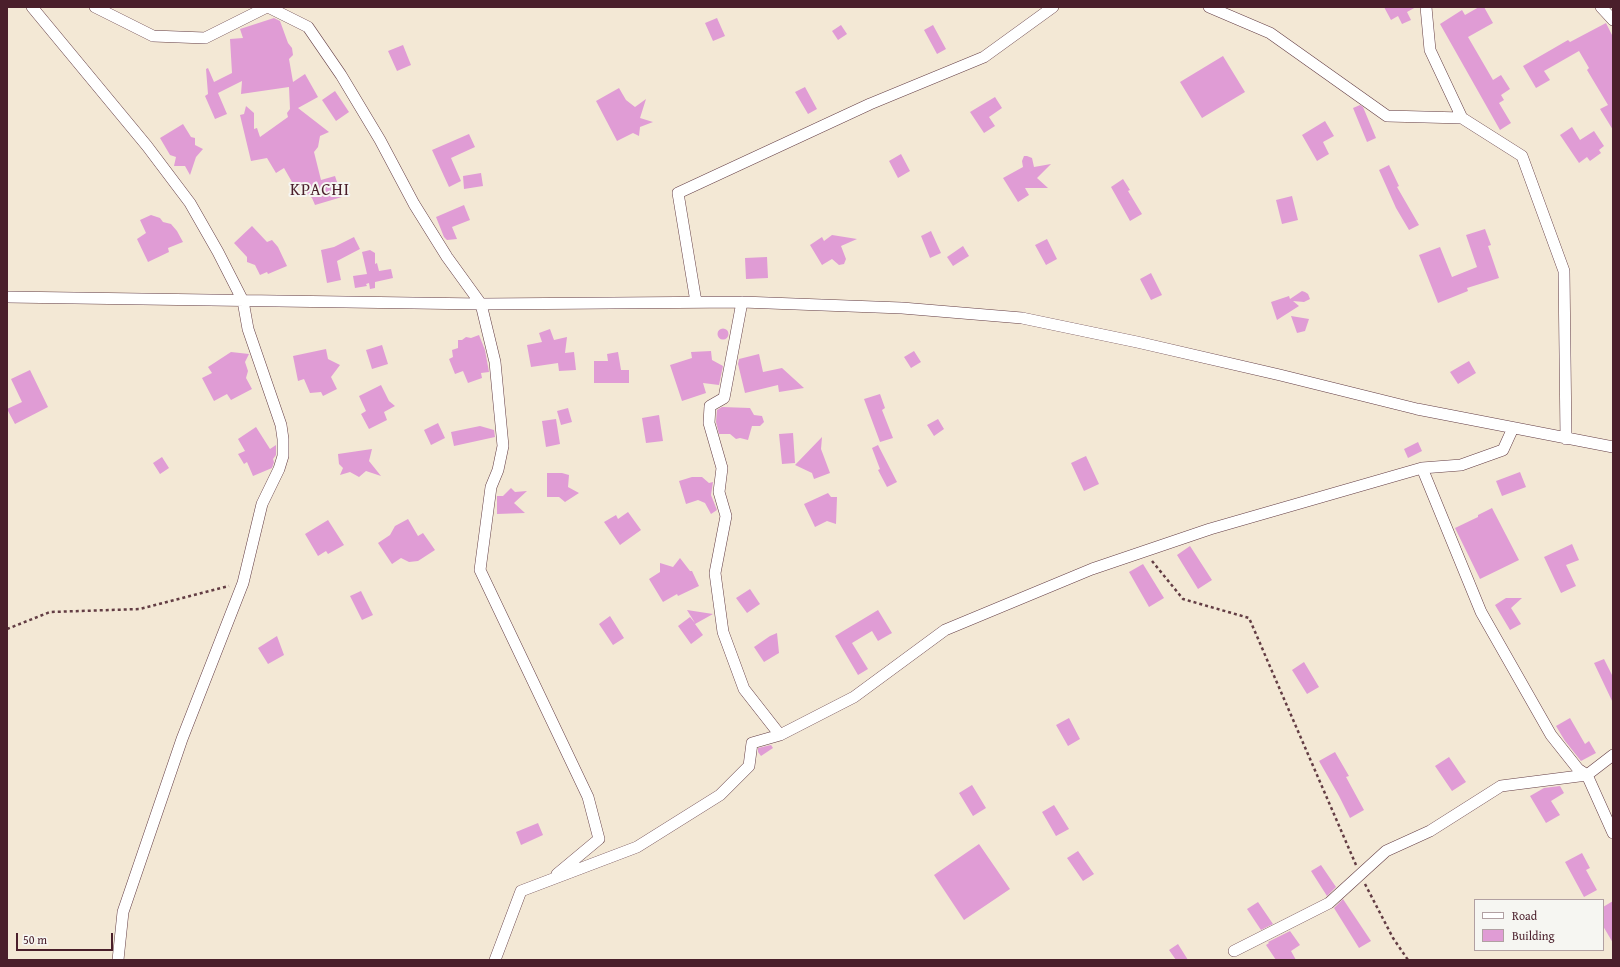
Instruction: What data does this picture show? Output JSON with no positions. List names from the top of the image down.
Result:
{
  "districts": ["KPACHI"],
  "legend": ["Road", "Building"],
  "scale_bar": "50 m"
}
